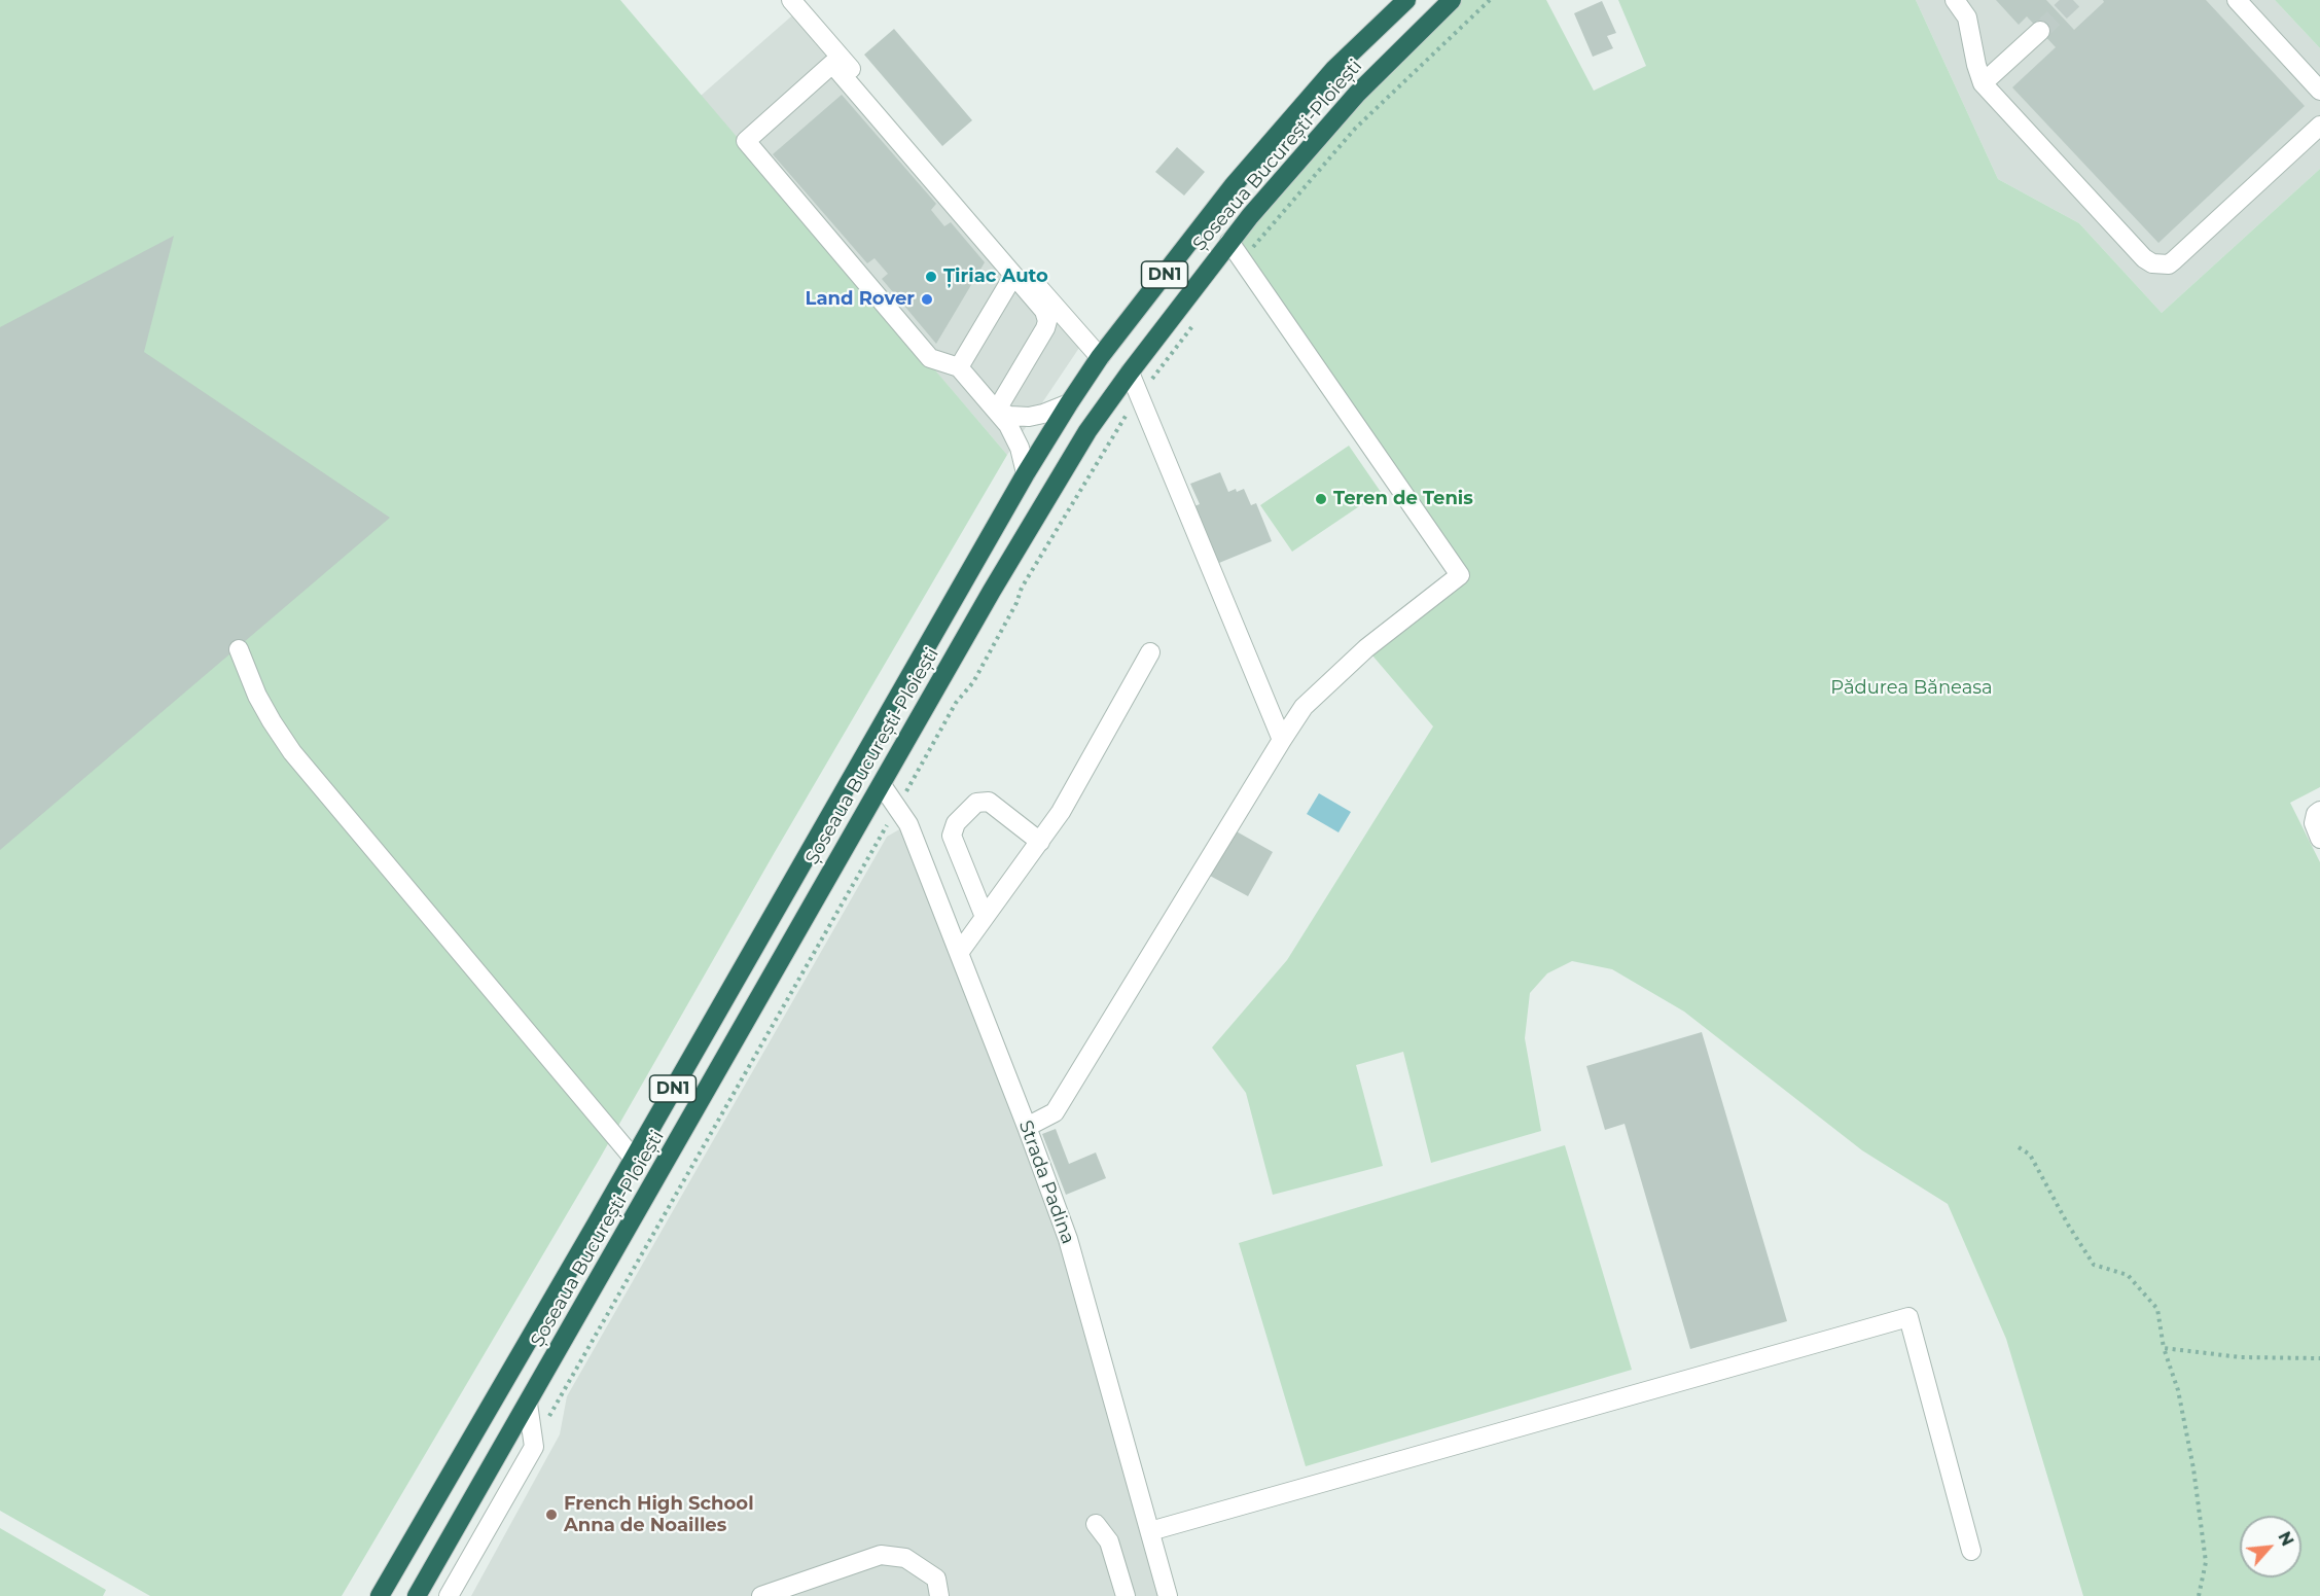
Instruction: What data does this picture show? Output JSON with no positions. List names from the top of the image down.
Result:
{
  "streets": {
    "highway": ["Șoseaua București-Ploiești", "DN1"],
    "street": ["Strada Padina"]
  },
  "crossings": [
    ["Șoseaua București-Ploiești", "Strada Padina"]
  ],
  "parks": ["Pădurea Băneasa"],
  "places": [
    "Țiriac Auto",
    "Land Rover",
    "Teren de Tenis",
    "French High School Anna de Noailles"
  ],
  "north": "top right"
}
